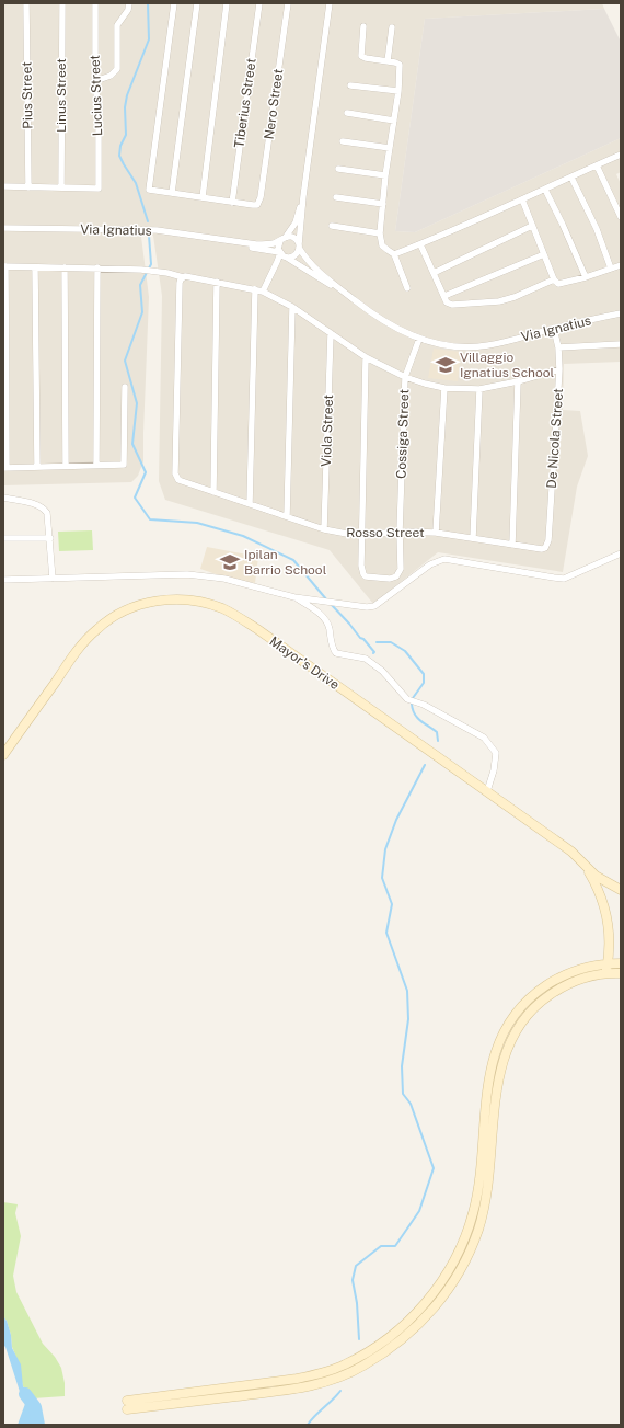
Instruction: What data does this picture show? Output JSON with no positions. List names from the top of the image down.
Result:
{
  "streets": {
    "street": [
      "Pius Street",
      "Linus Street",
      "Lucius Street",
      "Tiberius Street",
      "Nero Street",
      "Via Ignatius",
      "Viola Street",
      "Cossiga Street",
      "De Nicola Street",
      "Rosso Street",
      "Mayor's Drive"
    ]
  },
  "crossings": [
    ["Linus Street", "Lucius Street"],
    ["Tiberius Street", "Nero Street"],
    ["Via Ignatius", "Cossiga Street"],
    ["Via Ignatius", "De Nicola Street"],
    ["Viola Street", "Rosso Street"],
    ["Cossiga Street", "Rosso Street"],
    ["De Nicola Street", "Rosso Street"]
  ],
  "places": {
    "school or university": ["Villaggio Ignatius School", "Ipilan Barrio School"]
  }
}
